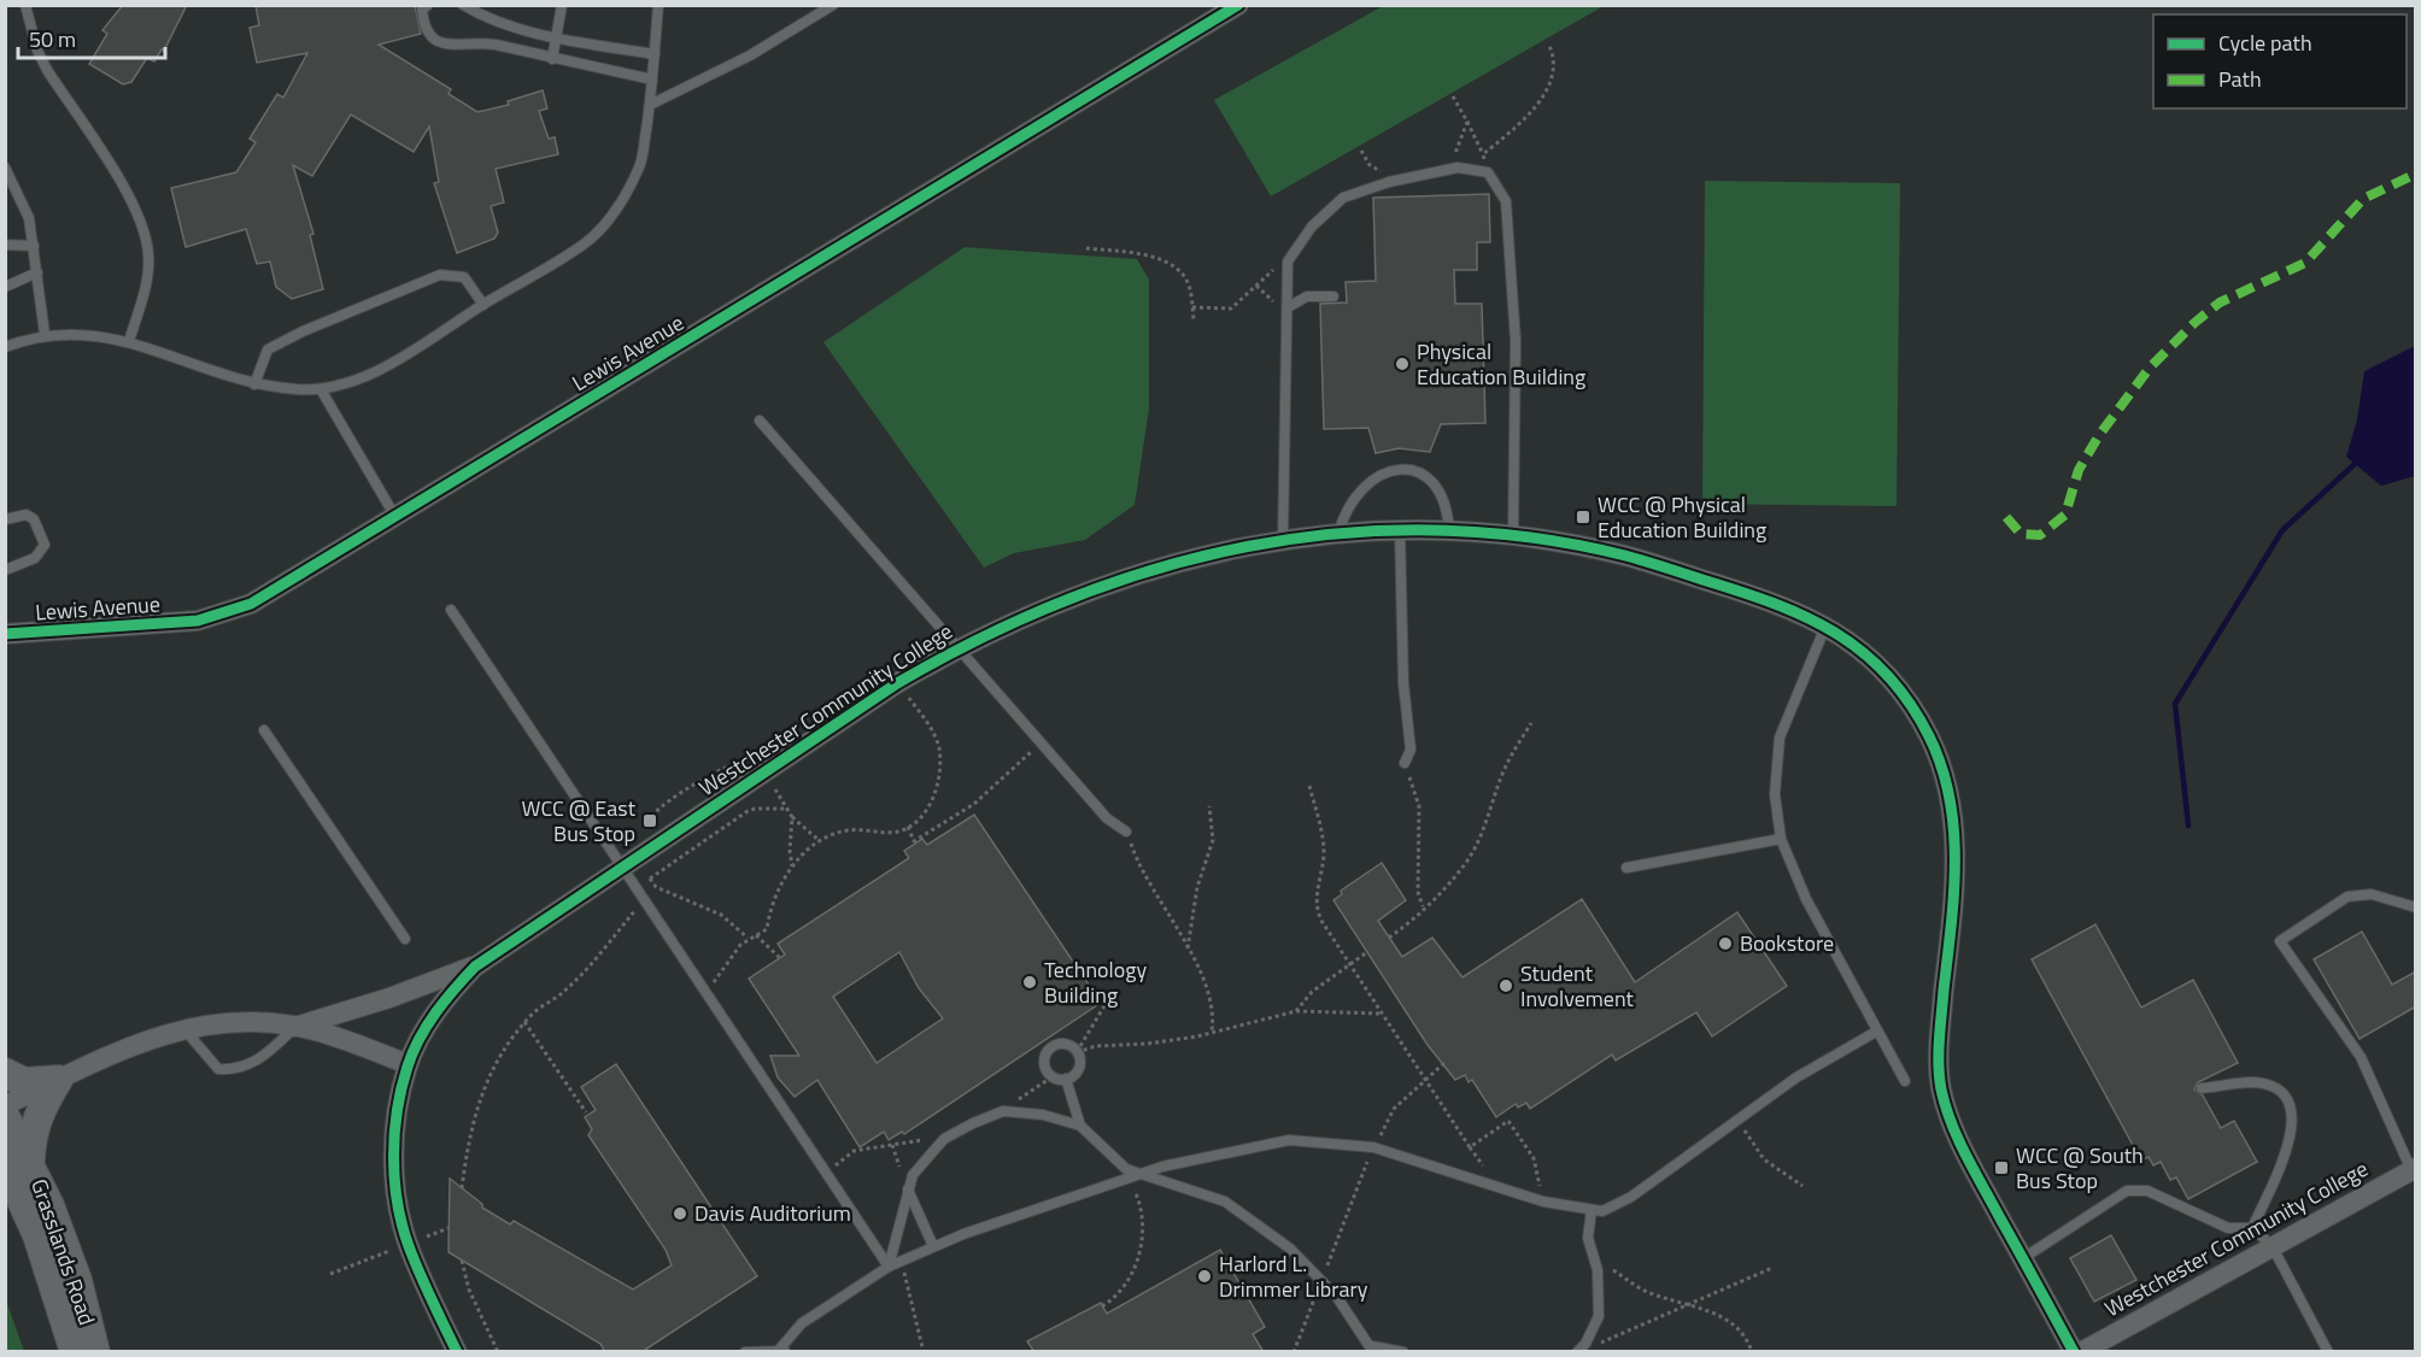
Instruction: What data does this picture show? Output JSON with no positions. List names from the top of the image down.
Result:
{
  "streets": {
    "main road": ["Grasslands Road"],
    "street": ["Lewis Avenue", "Westchester Community College"]
  },
  "places": {
    "other": [
      "Physical Education Building",
      "Bookstore",
      "Technology Building",
      "Student Involvement",
      "Davis Auditorium",
      "Harlord L. Drimmer Library"
    ],
    "transit": ["WCC @ Physical Education Building", "WCC @ East Bus Stop", "WCC @ South Bus Stop"]
  },
  "legend": ["Cycle path", "Path"],
  "scale_bar": "50 m"
}
